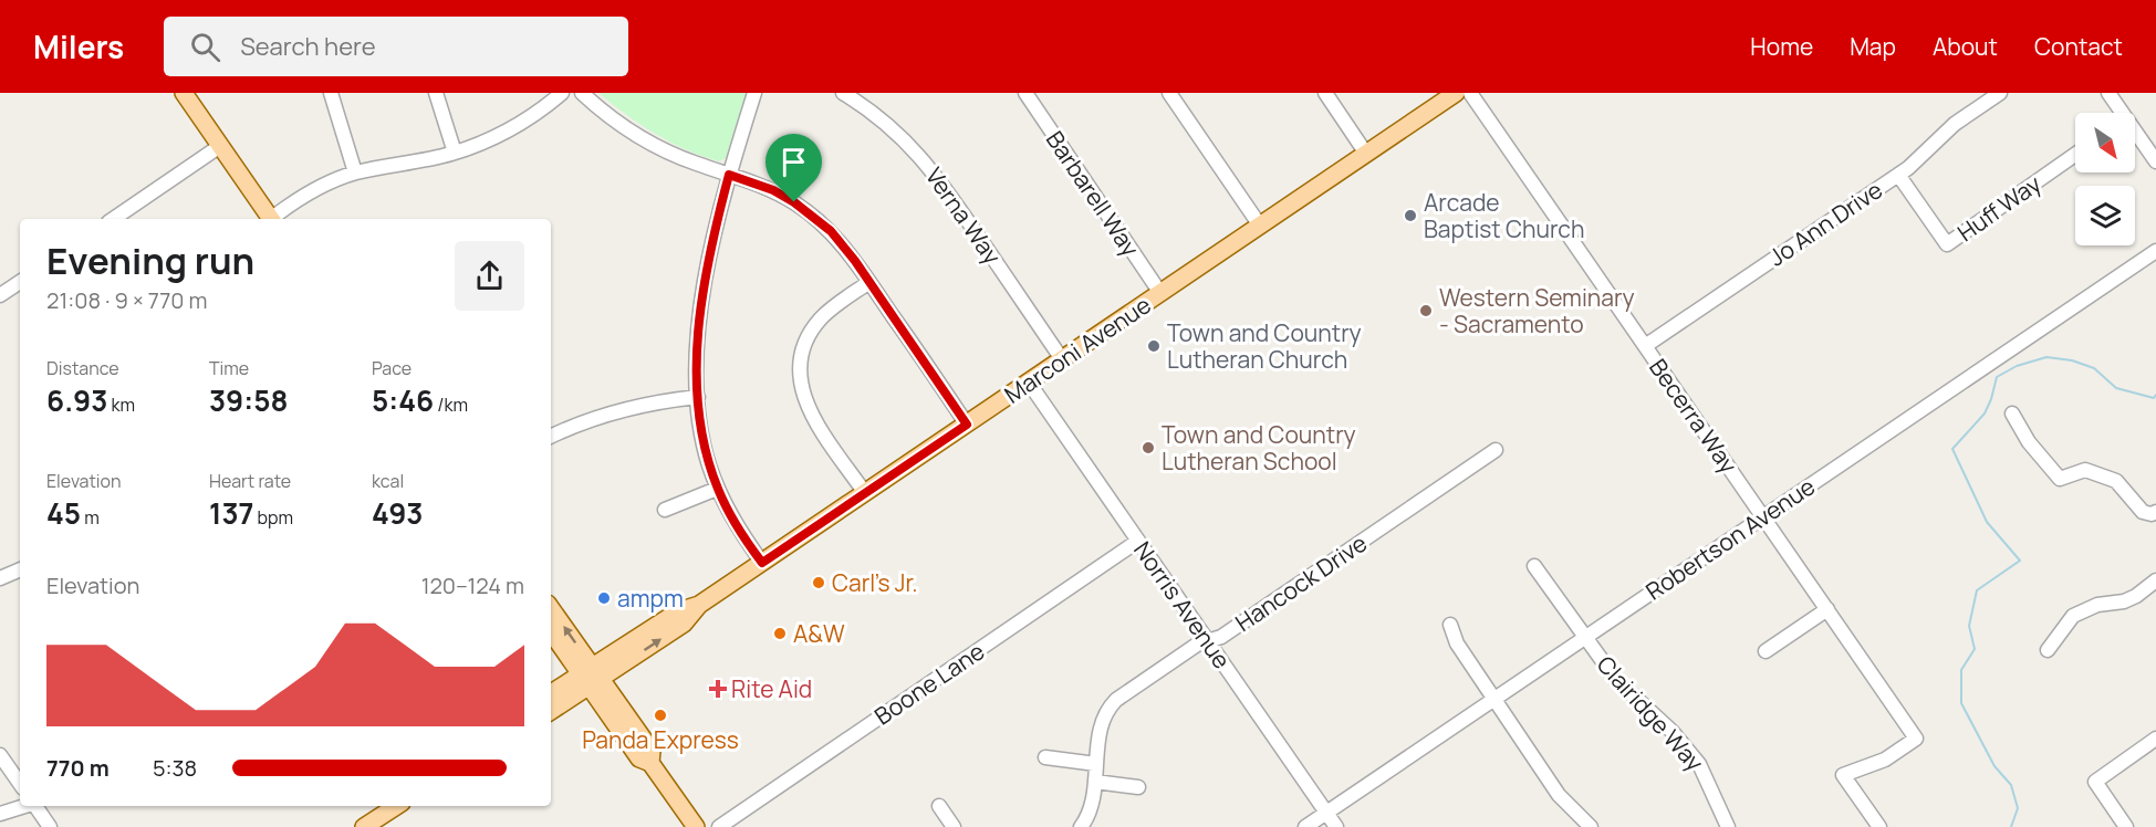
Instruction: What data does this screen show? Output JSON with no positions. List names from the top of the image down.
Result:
{
  "streets": {
    "main road": ["Marconi Avenue"],
    "street": [
      "Barbarell Way",
      "Huff Way",
      "Verna Way",
      "Jo Ann Drive",
      "Becerra Way",
      "Robertson Avenue",
      "Hancock Drive",
      "Norris Avenue",
      "Boone Lane",
      "Clairidge Way"
    ]
  },
  "crossings": [
    ["Barbarell Way", "Marconi Avenue"],
    ["Huff Way", "Jo Ann Drive"],
    ["Verna Way", "Marconi Avenue"],
    ["Jo Ann Drive", "Becerra Way"],
    ["Marconi Avenue", "Norris Avenue"],
    ["Becerra Way", "Robertson Avenue"],
    ["Robertson Avenue", "Norris Avenue"],
    ["Robertson Avenue", "Clairidge Way"],
    ["Hancock Drive", "Norris Avenue"],
    ["Norris Avenue", "Boone Lane"]
  ],
  "places": {
    "other": [
      "Arcade Baptist Church",
      "Western Seminary - Sacramento",
      "Town and Country Lutheran Church",
      "Town and Country Lutheran School",
      "Carl's Jr.",
      "ampm",
      "A&W",
      "Panda Express"
    ],
    "health": ["Rite Aid"]
  },
  "north": "bottom right",
  "page": {
    "header": "Milers",
    "search": "Search here",
    "nav": [
      "Home",
      "Map",
      "About",
      "Contact"
    ],
    "heading": ["Evening run", "21:08 · 9 × 770 m"],
    "stats": [
      ["Distance", "6.93 km"],
      ["Time", "39:58"],
      ["Pace", "5:46 /km"],
      ["Elevation", "45 m"],
      ["Heart rate", "137 bpm"],
      ["kcal", "493"]
    ],
    "chart": ["Elevation", "120–124 m"],
    "list": [
      {
        "name": "770 m",
        "note": "5:38"
      }
    ]
  }
}
